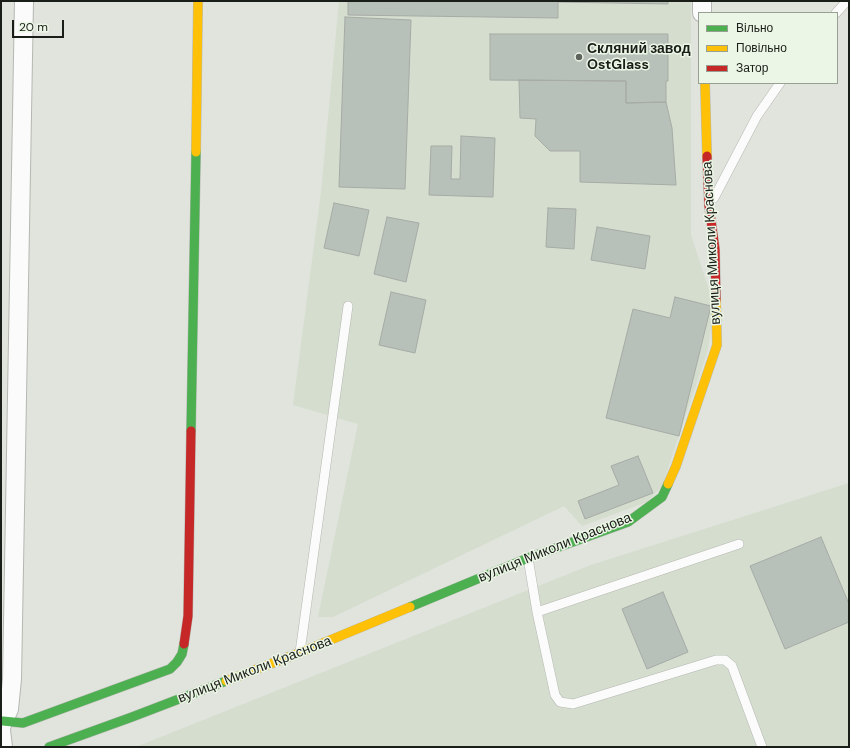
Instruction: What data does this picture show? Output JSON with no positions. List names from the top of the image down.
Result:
{
  "streets": {
    "street": ["вулиця Миколи Краснова"]
  },
  "places": ["Скляний завод OstGlass"],
  "legend": ["Вільно", "Повільно", "Затор"],
  "scale_bar": "20 m"
}
